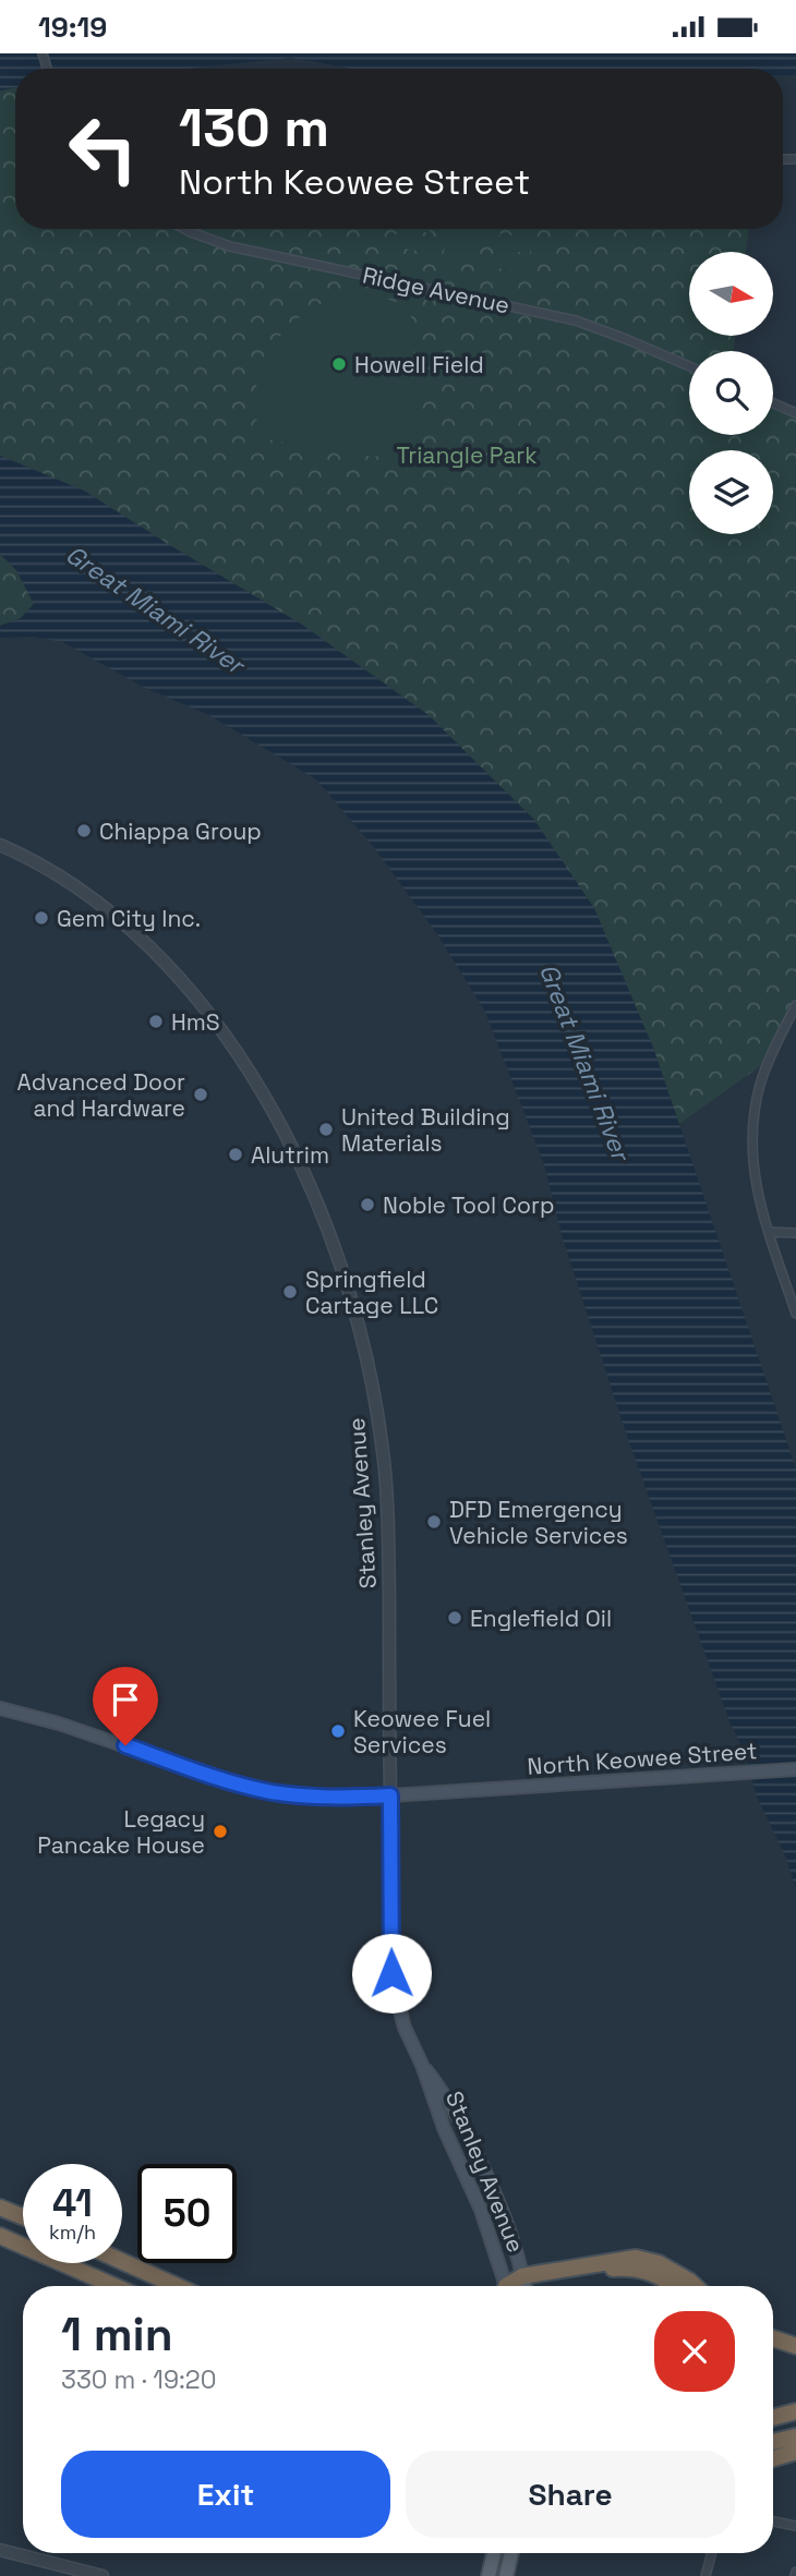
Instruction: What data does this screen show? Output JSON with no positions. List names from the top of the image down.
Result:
{
  "streets": {
    "main road": ["Stanley Avenue", "North Keowee Street"],
    "street": ["Ridge Avenue"]
  },
  "crossings": [
    ["Stanley Avenue", "North Keowee Street"]
  ],
  "water": ["Great Miami River"],
  "parks": ["Triangle Park"],
  "places": [
    "Howell Field",
    "Chiappa Group",
    "Gem City Inc.",
    "HmS",
    "Advanced Door and Hardware",
    "United Building Materials",
    "Alutrim",
    "Noble Tool Corp",
    "Springfield Cartage LLC",
    "DFD Emergency Vehicle Services",
    "Englefield Oil",
    "Keowee Fuel Services",
    "Legacy Pancake House"
  ],
  "north": "right",
  "page": {
    "status": "19:19",
    "turn": ["130 m", "North Keowee Street"],
    "speed": "41 km/h",
    "limit": "50",
    "heading": ["1 min", "330 m · 19:20"],
    "buttons": ["Exit", "Share"]
  }
}
